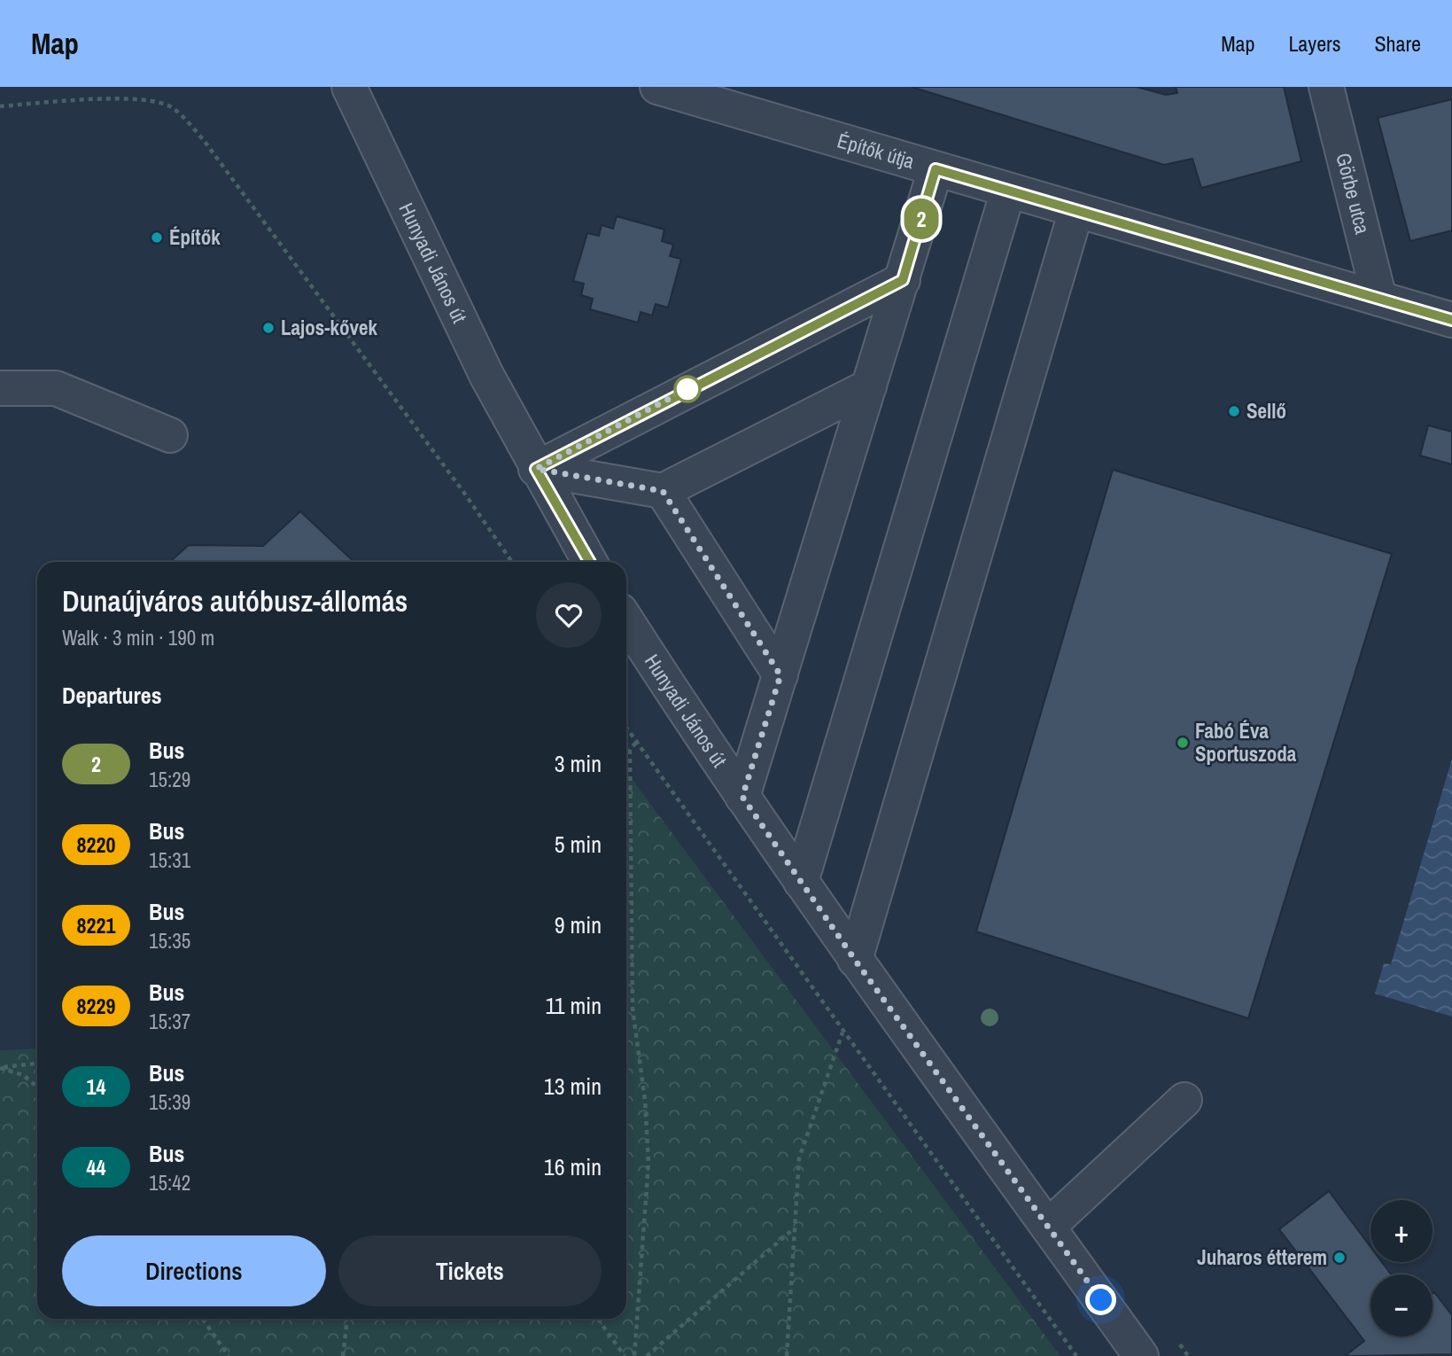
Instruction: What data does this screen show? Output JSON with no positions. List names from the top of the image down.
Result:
{
  "streets": {
    "street": ["Építők útja", "Görbe utca", "Hunyadi János út"]
  },
  "crossings": [
    ["Építők útja", "Görbe utca"]
  ],
  "places": [
    "Építők",
    "Lajos-kővek",
    "Sellő",
    "Fabó Éva Sportuszoda",
    "Juharos étterem"
  ],
  "lines": ["bus line 2"],
  "page": {
    "header": "Map",
    "nav": ["Map", "Layers", "Share"],
    "on_map": "2",
    "heading": [
      ["Dunaújváros autóbusz-állomás", "Walk · 3 min · 190 m"],
      "Departures"
    ],
    "list": [
      {
        "mark": "2",
        "name": "Bus",
        "note": "15:29",
        "value": "3 min"
      },
      {
        "mark": "8220",
        "name": "Bus",
        "note": "15:31",
        "value": "5 min"
      },
      {
        "mark": "8221",
        "name": "Bus",
        "note": "15:35",
        "value": "9 min"
      },
      {
        "mark": "8229",
        "name": "Bus",
        "note": "15:37",
        "value": "11 min"
      },
      {
        "mark": "14",
        "name": "Bus",
        "note": "15:39",
        "value": "13 min"
      },
      {
        "mark": "44",
        "name": "Bus",
        "note": "15:42",
        "value": "16 min"
      }
    ],
    "map_buttons": ["+", "−"],
    "buttons": ["Directions", "Tickets"]
  }
}
